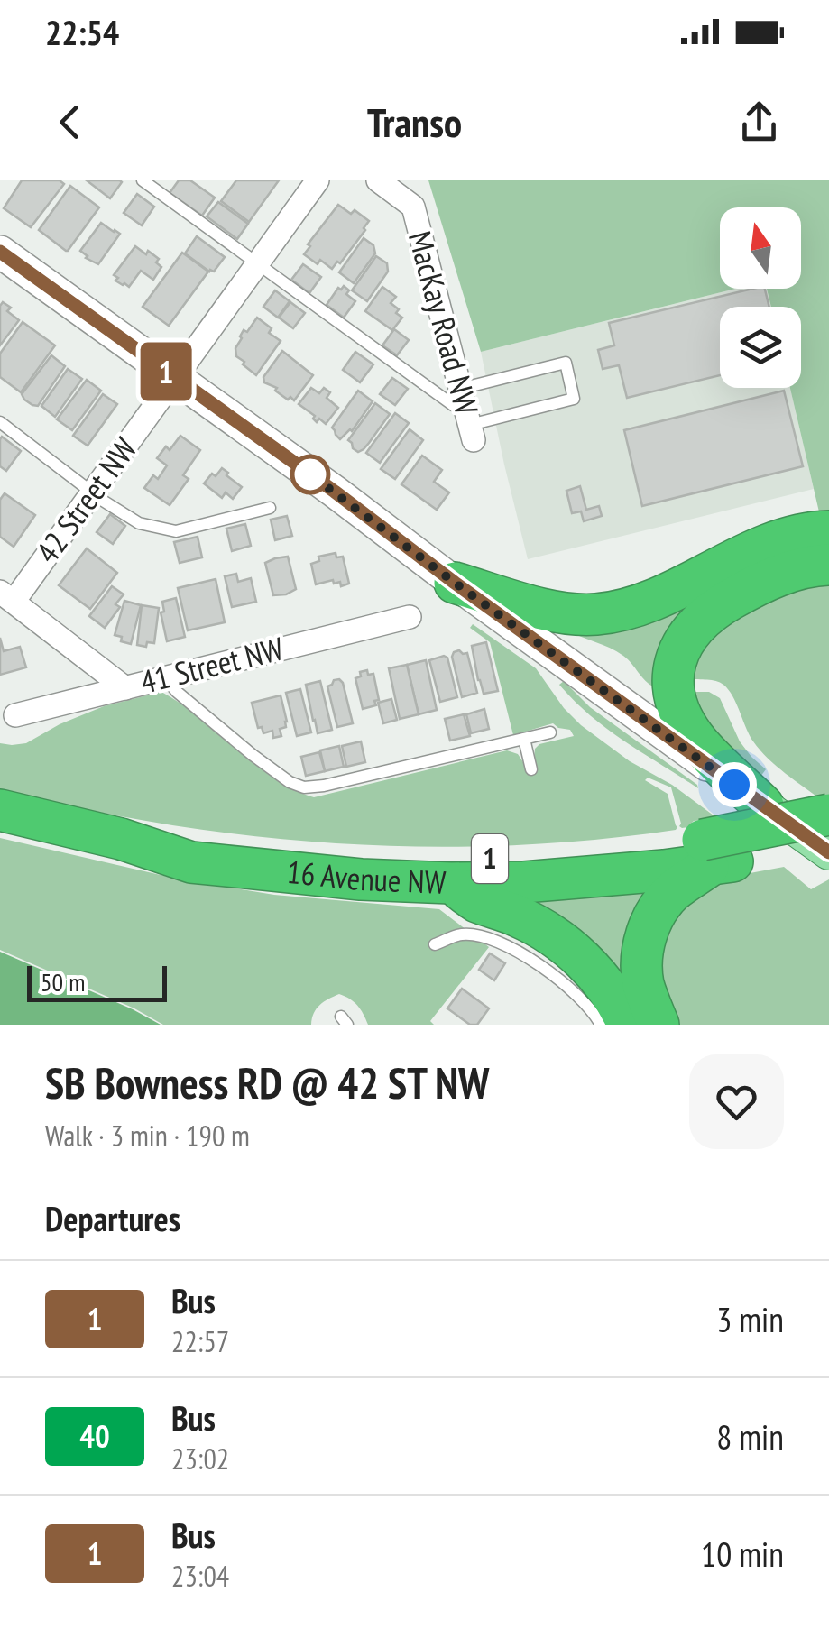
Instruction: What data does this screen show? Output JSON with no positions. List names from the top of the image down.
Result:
{
  "streets": {
    "highway": ["1", "16 Avenue NW"],
    "street": ["MacKay Road NW", "42 Street NW", "41 Street NW"]
  },
  "lines": ["bus line 1"],
  "scale_bar": "50 m",
  "north": "top",
  "page": {
    "status": "22:54",
    "header": "Transo",
    "on_map": "1",
    "scale": "50 m",
    "heading": [
      ["SB Bowness RD @ 42 ST NW", "Walk · 3 min · 190 m"],
      "Departures"
    ],
    "list": [
      {
        "mark": "1",
        "name": "Bus",
        "note": "22:57",
        "value": "3 min"
      },
      {
        "mark": "40",
        "name": "Bus",
        "note": "23:02",
        "value": "8 min"
      },
      {
        "mark": "1",
        "name": "Bus",
        "note": "23:04",
        "value": "10 min"
      }
    ]
  }
}
